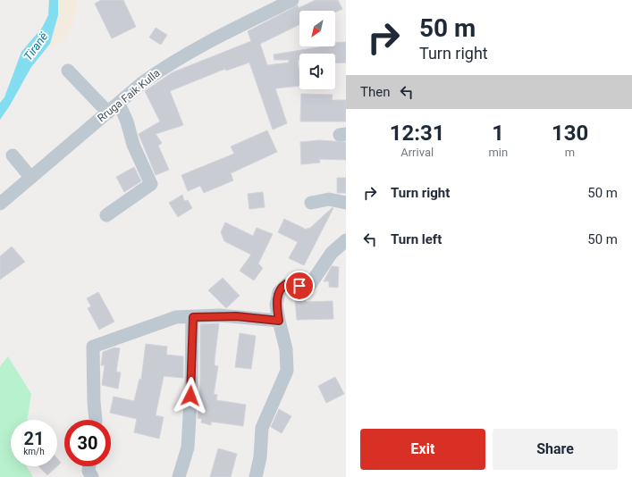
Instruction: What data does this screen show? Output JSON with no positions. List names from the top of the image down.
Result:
{
  "streets": {
    "street": ["Rruga Faik Kulla"]
  },
  "water": ["Tiranë"],
  "north": "bottom left",
  "page": {
    "turn": ["50 m", "Turn right"],
    "then": "Then",
    "eta": [
      "12:31",
      "Arrival",
      "1",
      "min",
      "130",
      "m"
    ],
    "list": [
      {
        "name": "Turn right",
        "value": "50 m"
      },
      {
        "name": "Turn left",
        "value": "50 m"
      }
    ],
    "speed": "21 km/h",
    "limit": "30",
    "buttons": ["Exit", "Share"]
  }
}
